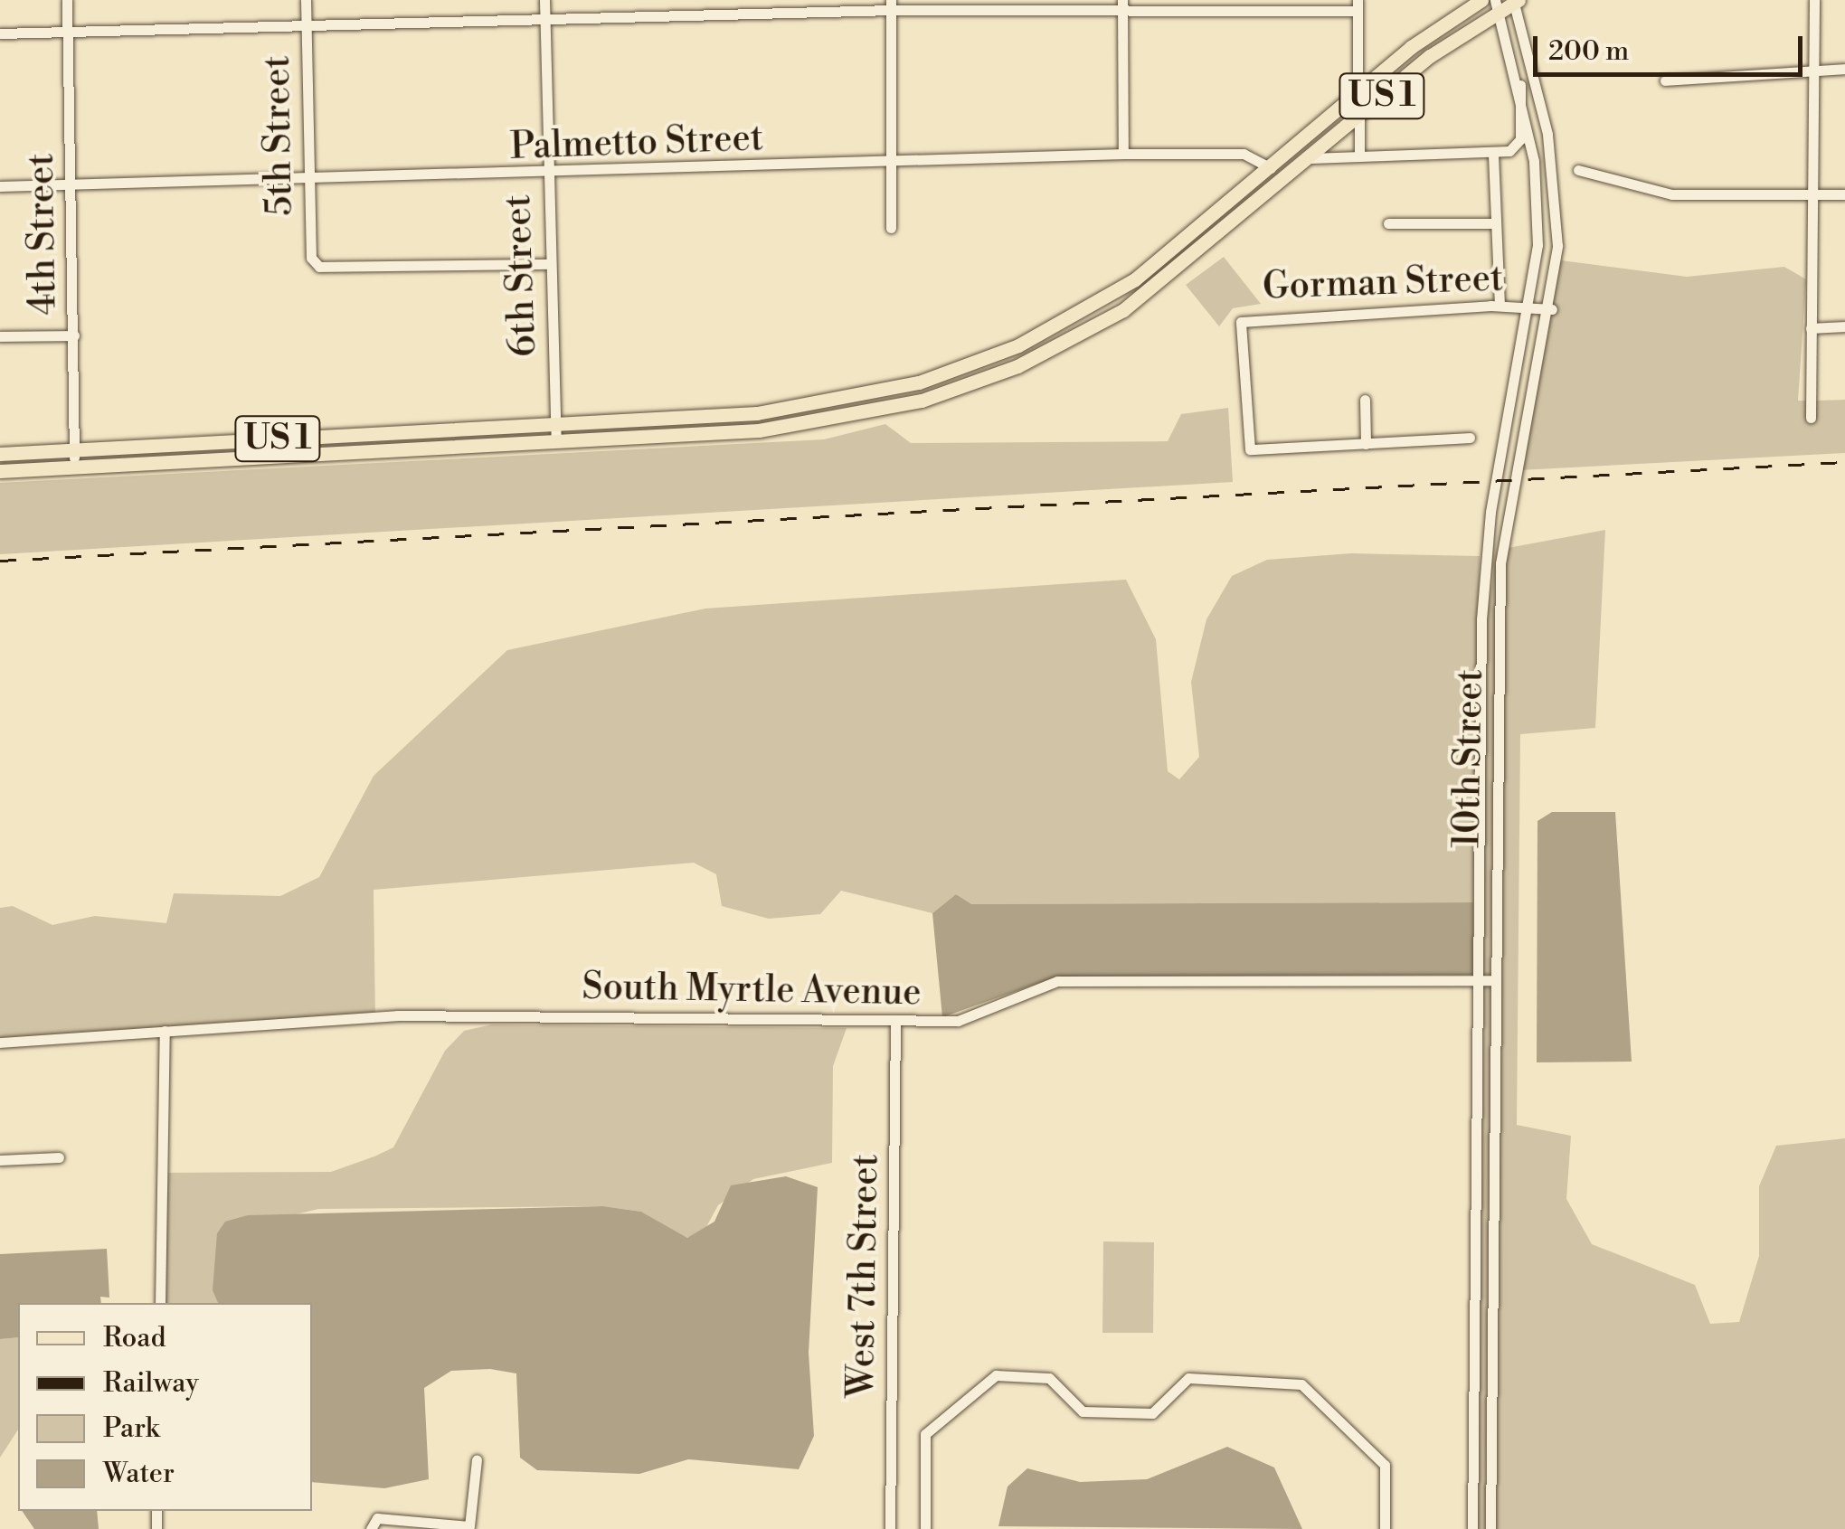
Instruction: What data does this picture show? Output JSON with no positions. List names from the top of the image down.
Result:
{
  "streets": {
    "main road": ["US 1"],
    "street": [
      "5th Street",
      "Palmetto Street",
      "4th Street",
      "6th Street",
      "Gorman Street",
      "10th Street",
      "South Myrtle Avenue",
      "West 7th Street"
    ]
  },
  "crossings": [
    ["US 1", "Palmetto Street"],
    ["US 1", "4th Street"],
    ["US 1", "6th Street"],
    ["US 1", "10th Street"],
    ["5th Street", "Palmetto Street"],
    ["5th Street", "6th Street"],
    ["Palmetto Street", "4th Street"],
    ["Palmetto Street", "6th Street"],
    ["Gorman Street", "10th Street"],
    ["10th Street", "South Myrtle Avenue"],
    ["South Myrtle Avenue", "West 7th Street"]
  ],
  "legend": [
    "Road",
    "Railway",
    "Park",
    "Water"
  ],
  "scale_bar": "200 m"
}
